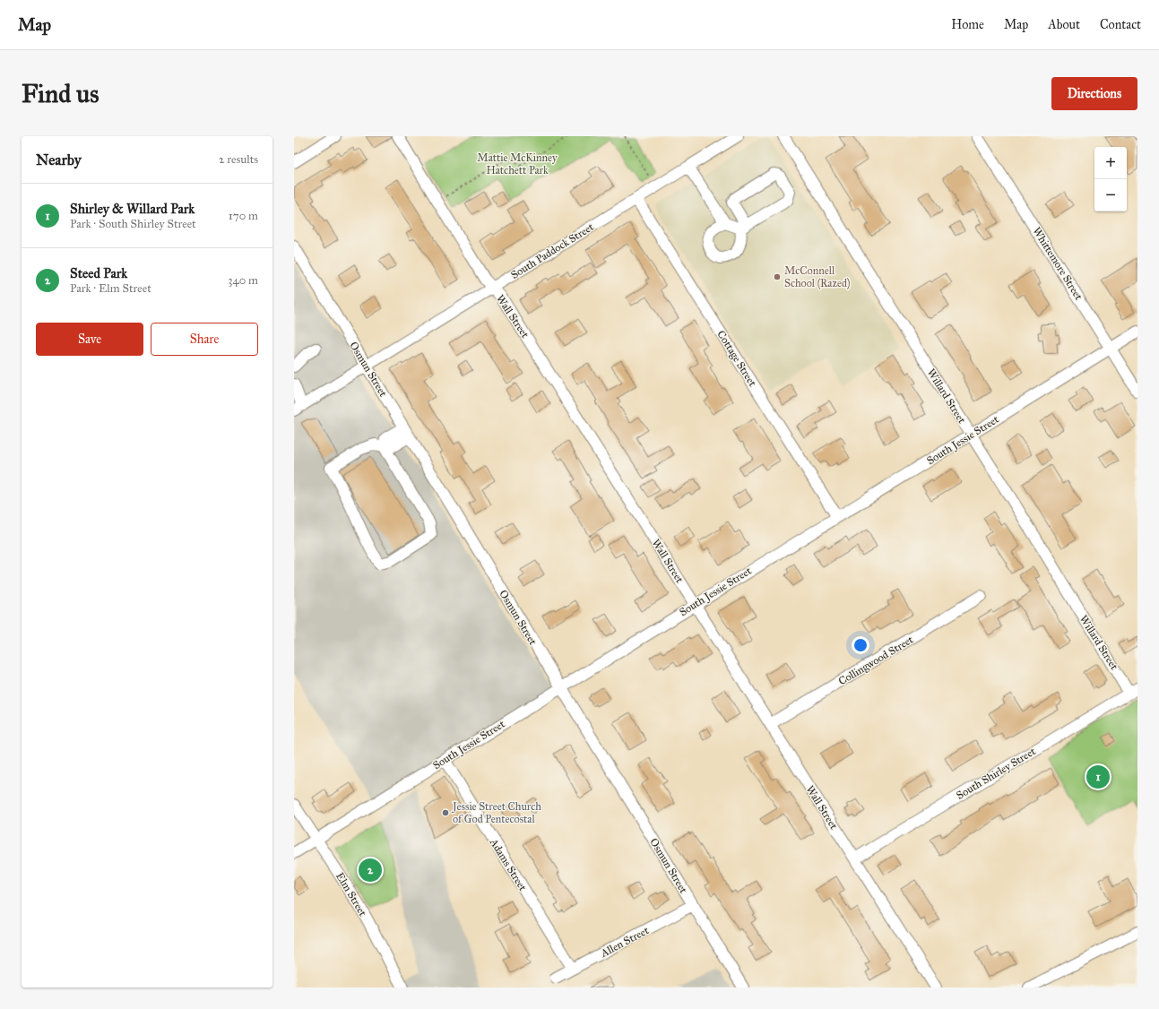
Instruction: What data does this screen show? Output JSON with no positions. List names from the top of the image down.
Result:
{
  "streets": {
    "street": [
      "South Paddock Street",
      "Whittemore Street",
      "Wall Street",
      "Cottage Street",
      "Osmun Street",
      "Willard Street",
      "South Jessie Street",
      "Collingwood Street",
      "South Shirley Street",
      "Adams Street",
      "Elm Street",
      "Allen Street"
    ]
  },
  "crossings": [
    ["South Paddock Street", "Wall Street"],
    ["South Paddock Street", "Cottage Street"],
    ["South Paddock Street", "Osmun Street"],
    ["Whittemore Street", "South Jessie Street"],
    ["Wall Street", "South Jessie Street"],
    ["Wall Street", "Collingwood Street"],
    ["Wall Street", "South Shirley Street"],
    ["Cottage Street", "South Jessie Street"],
    ["Osmun Street", "South Jessie Street"],
    ["Osmun Street", "Allen Street"],
    ["Willard Street", "South Jessie Street"],
    ["Willard Street", "South Shirley Street"],
    ["South Jessie Street", "Adams Street"],
    ["South Jessie Street", "Elm Street"],
    ["Adams Street", "Allen Street"]
  ],
  "parks": ["Mattie McKinney Hatchett Park"],
  "places": ["McConnell School (Razed)", "Jessie Street Church of God Pentecostal"],
  "page": {
    "header": "Map",
    "nav": [
      "Home",
      "Map",
      "About",
      "Contact"
    ],
    "buttons": [
      "Directions",
      ["Save", "Share"]
    ],
    "title": "Find us",
    "heading": ["Nearby", "2 results"],
    "map_buttons": ["+", "−"],
    "list": [
      {
        "mark": "1",
        "name": "Shirley & Willard Park",
        "note": "Park · South Shirley Street",
        "value": "170 m"
      },
      {
        "mark": "2",
        "name": "Steed Park",
        "note": "Park · Elm Street",
        "value": "340 m"
      }
    ],
    "pins": ["1", "2"]
  }
}
